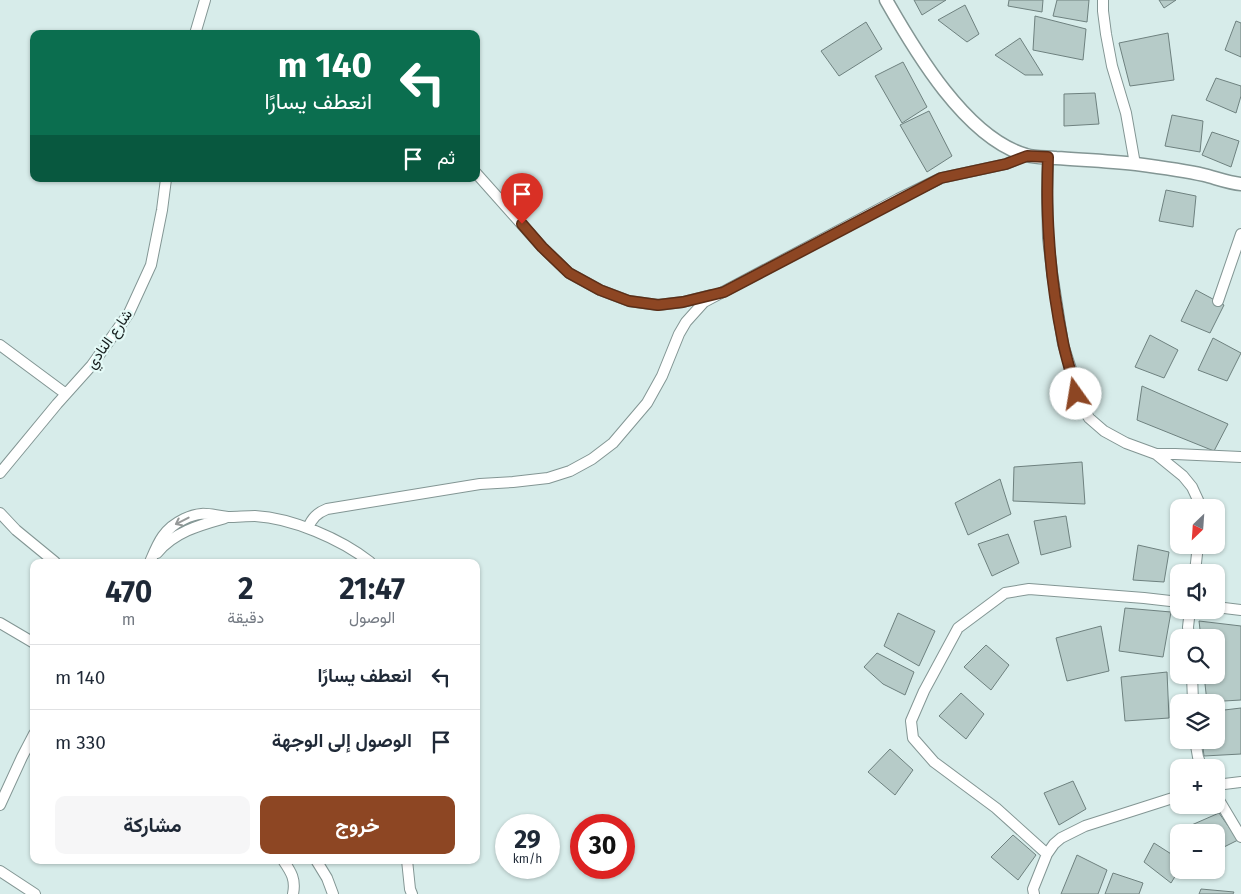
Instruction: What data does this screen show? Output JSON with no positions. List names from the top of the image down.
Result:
{
  "streets": {
    "street": ["شارع النادي"]
  },
  "north": "bottom left",
  "page": {
    "turn": ["140 m", "انعطف يسارًا"],
    "then": "ثم",
    "map_buttons": ["+", "−"],
    "eta": [
      "21:47",
      "الوصول",
      "2",
      "دقيقة",
      "470",
      "m"
    ],
    "list": [
      {
        "name": "انعطف يسارًا",
        "value": "140 m"
      },
      {
        "name": "الوصول إلى الوجهة",
        "value": "330 m"
      }
    ],
    "buttons": ["خروج", "مشاركة"],
    "speed": "29 km/h",
    "limit": "30"
  }
}
